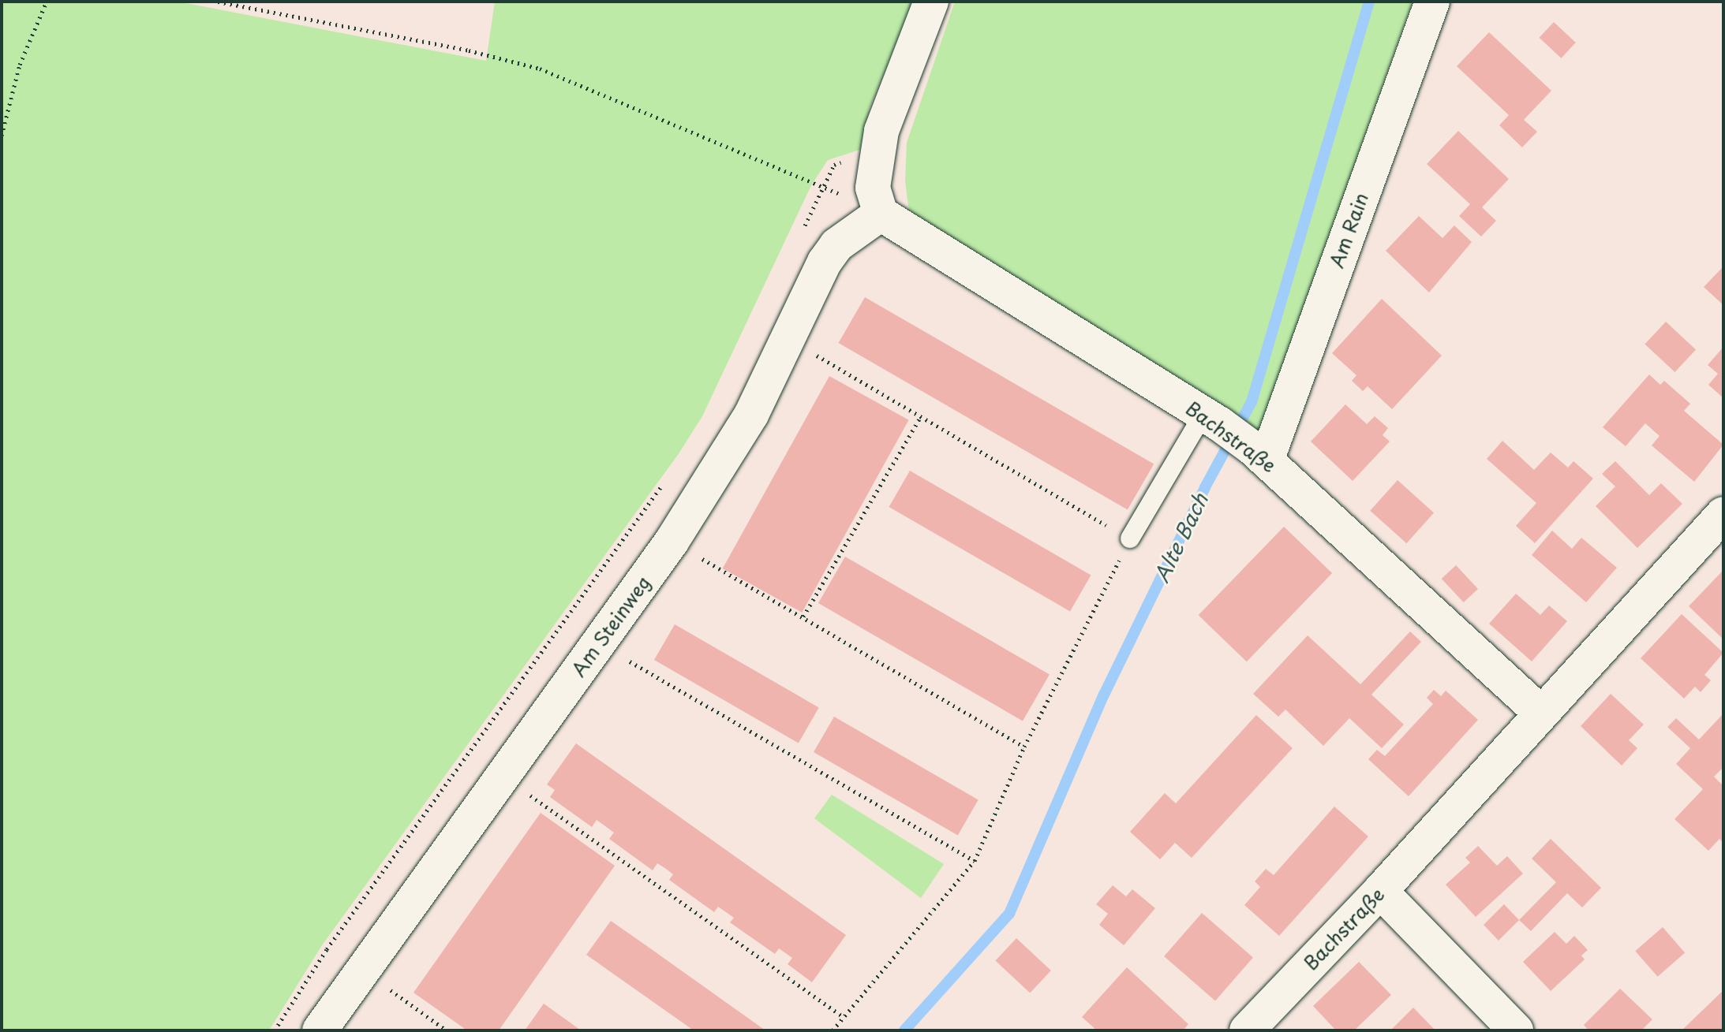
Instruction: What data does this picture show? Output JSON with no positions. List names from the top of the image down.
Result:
{
  "streets": {
    "street": ["Am Rain", "Bachstraße", "Am Steinweg"]
  },
  "crossings": [
    ["Am Rain", "Bachstraße"],
    ["Bachstraße", "Am Steinweg"]
  ],
  "water": ["Alte Bach"]
}
